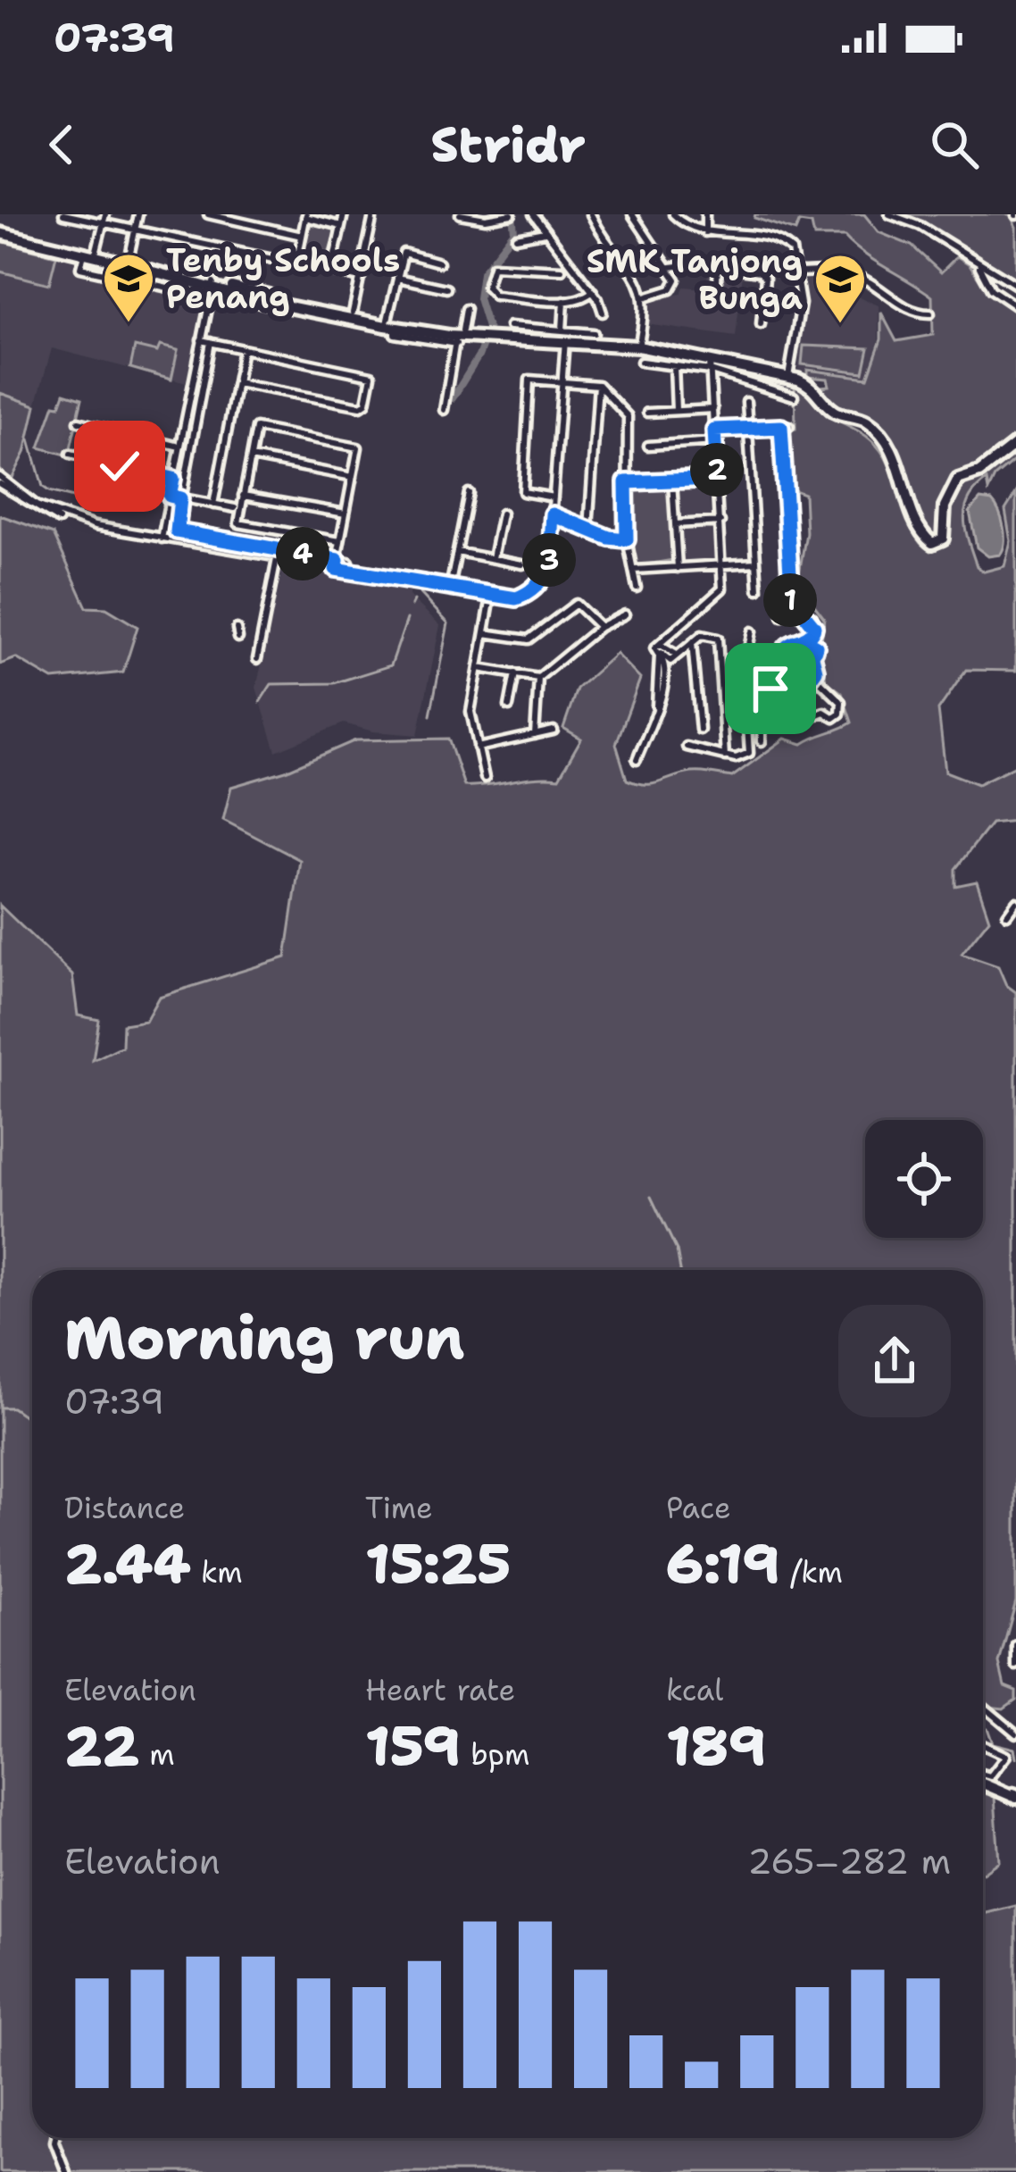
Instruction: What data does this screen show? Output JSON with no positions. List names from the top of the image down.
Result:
{
  "places": {
    "school or university": ["Tenby Schools Penang", "SMK Tanjong Bunga"]
  },
  "page": {
    "status": "07:39",
    "header": "Stridr",
    "pins": [
      "2",
      "4",
      "3",
      "1"
    ],
    "heading": ["Morning run", "07:39"],
    "stats": [
      ["Distance", "2.44 km"],
      ["Time", "15:25"],
      ["Pace", "6:19 /km"],
      ["Elevation", "22 m"],
      ["Heart rate", "159 bpm"],
      ["kcal", "189"]
    ],
    "chart": ["Elevation", "265–282 m"]
  }
}
